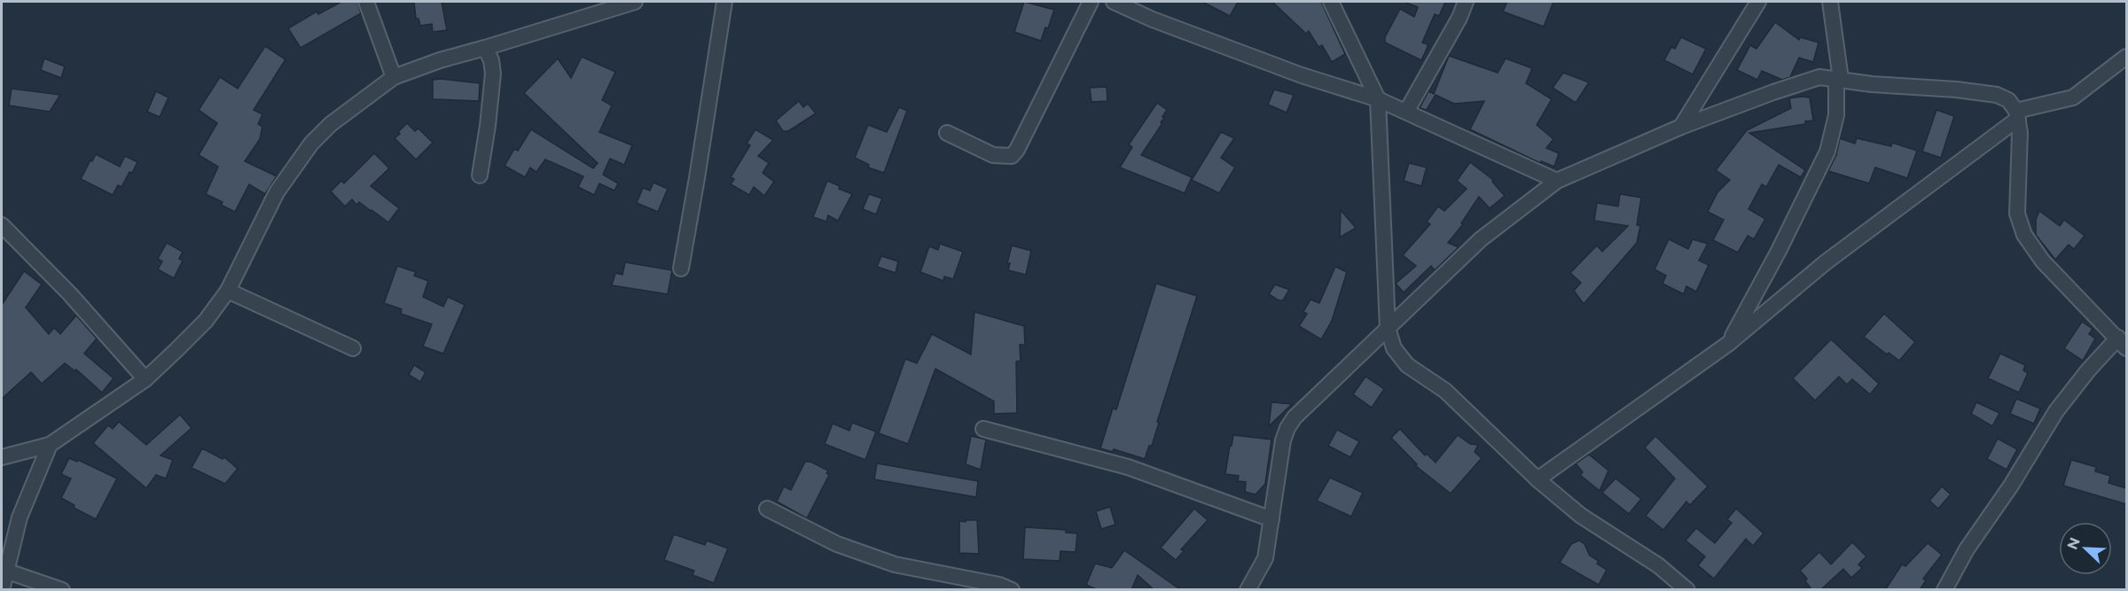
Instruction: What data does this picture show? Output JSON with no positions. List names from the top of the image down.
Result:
{
  "north": "top left"
}
